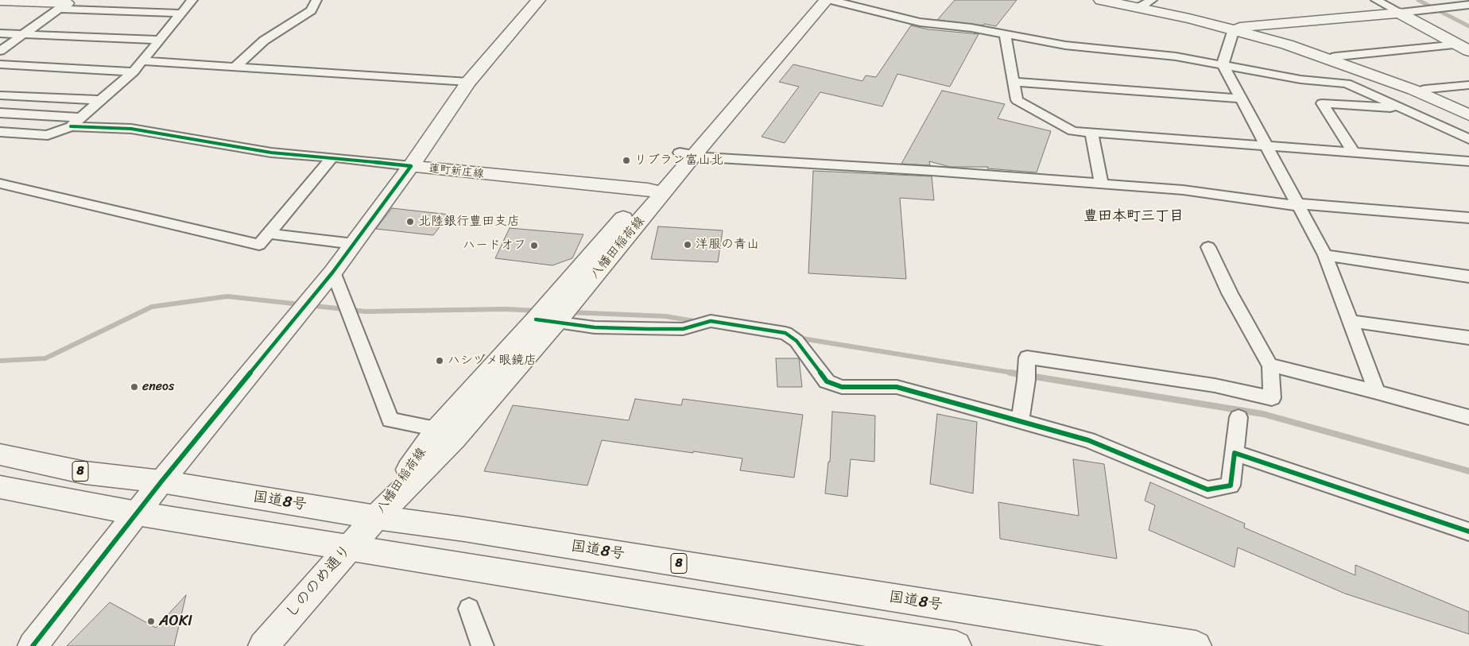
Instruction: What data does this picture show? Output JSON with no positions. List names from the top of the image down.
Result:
{
  "streets": {
    "main road": [
      "蓮町新庄線",
      "八幡田稲荷線",
      "8",
      "国道8号",
      "しののめ通り"
    ]
  },
  "crossings": [
    ["蓮町新庄線", "八幡田稲荷線"],
    ["八幡田稲荷線", "国道8号"],
    ["八幡田稲荷線", "しののめ通り"],
    ["国道8号", "しののめ通り"]
  ],
  "districts": ["豊田本町三丁目"],
  "places": [
    "リブラン富山北",
    "北陸銀行豊田支店",
    "洋服の青山",
    "ハードオフ",
    "ハシヅメ眼鏡店",
    "eneos",
    "AOKI"
  ]
}
